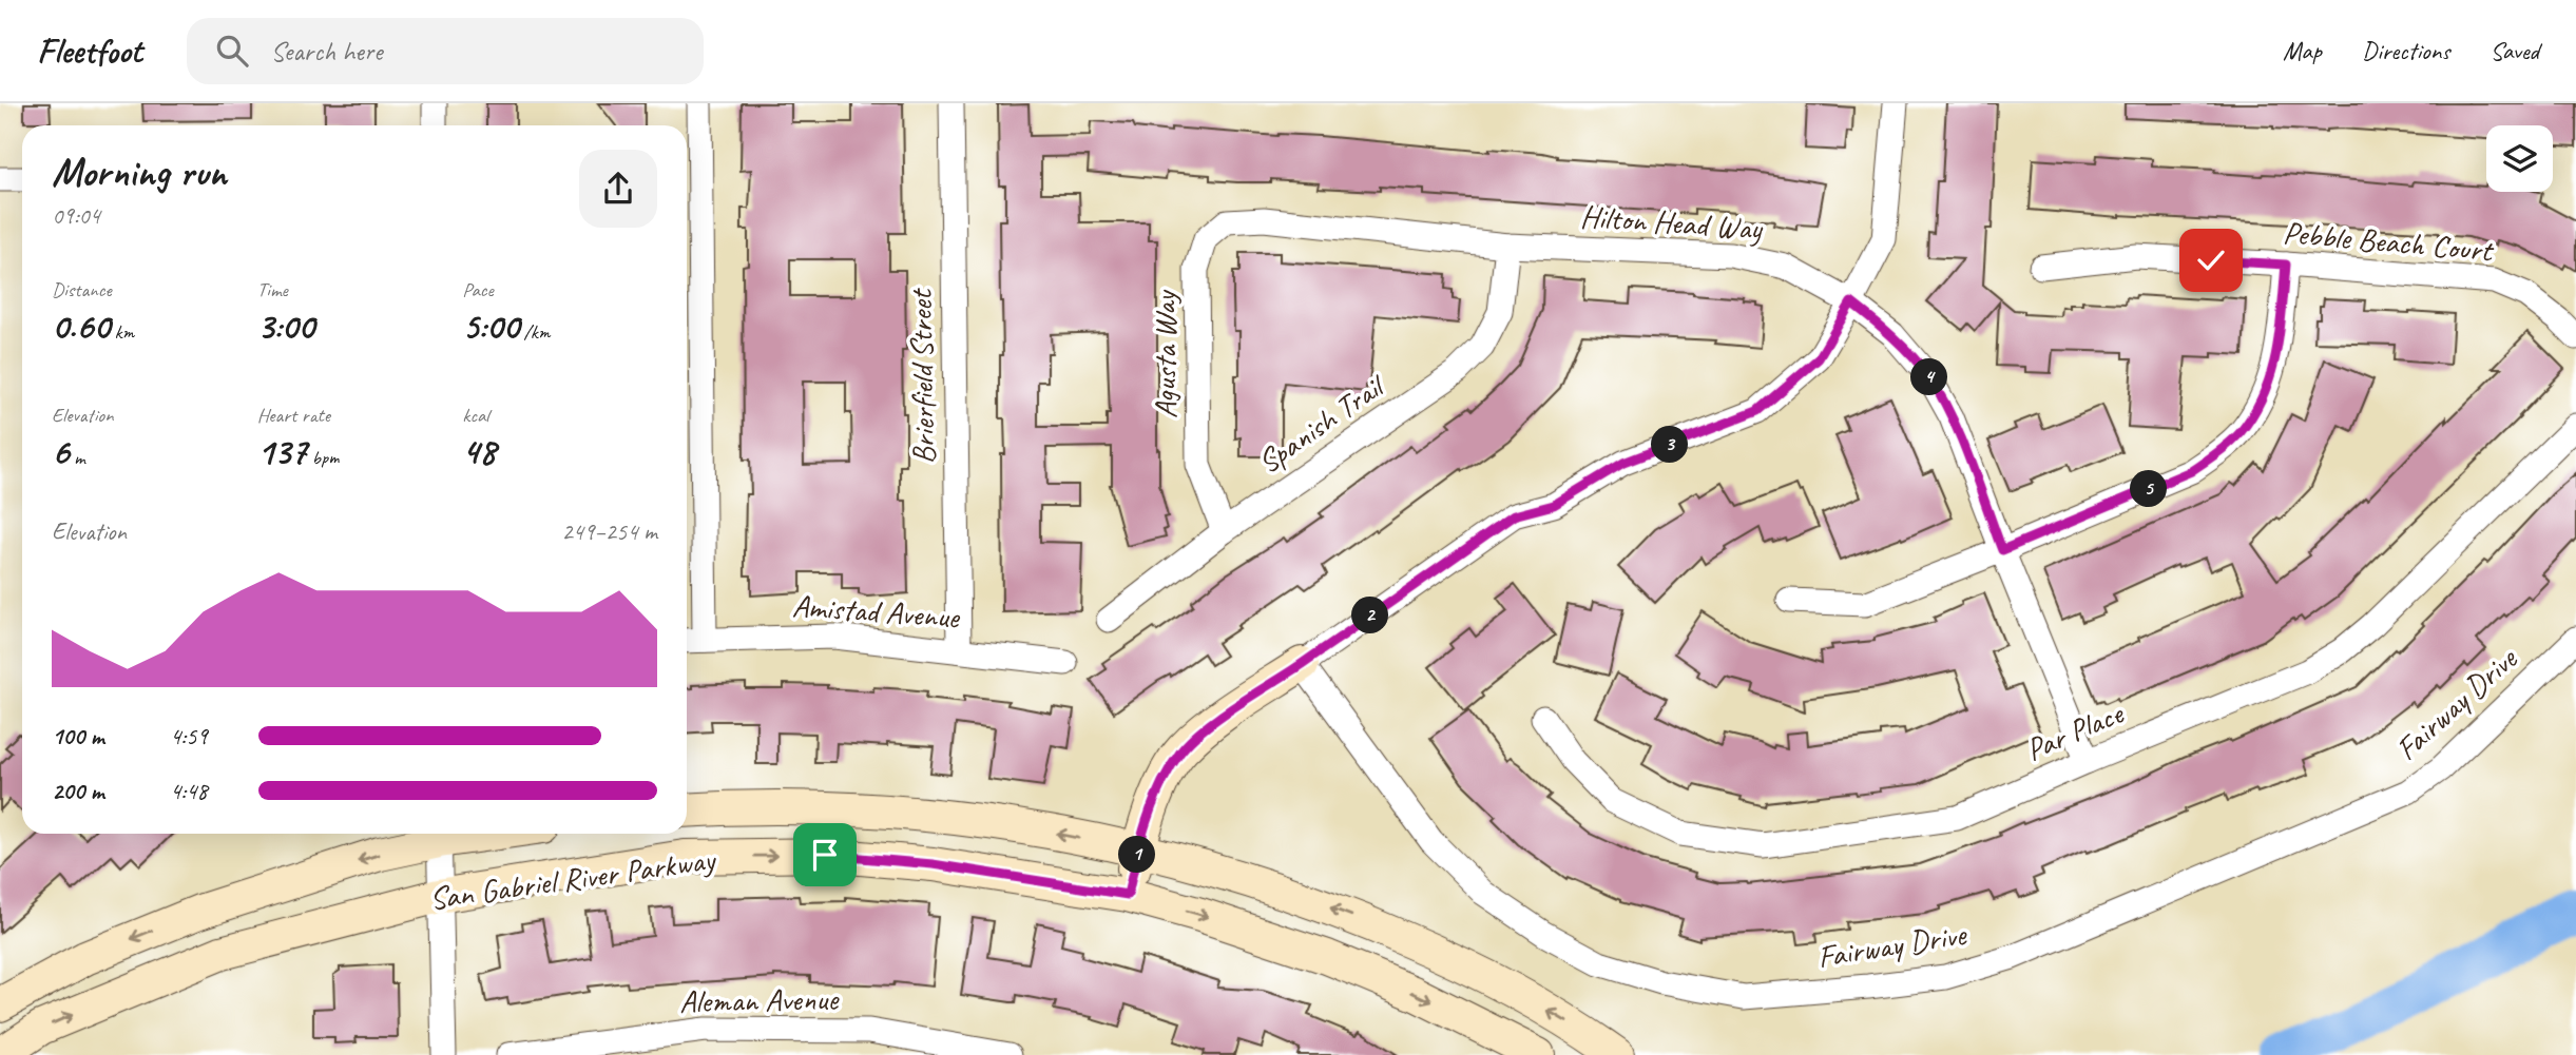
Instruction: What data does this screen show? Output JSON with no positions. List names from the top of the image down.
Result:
{
  "streets": {
    "main road": ["San Gabriel River Parkway"],
    "street": [
      "Hilton Head Way",
      "Pebble Beach Court",
      "Agusta Way",
      "Brierfield Street",
      "Spanish Trail",
      "Amistad Avenue",
      "Fairway Drive",
      "Par Place",
      "Aleman Avenue"
    ]
  },
  "crossings": [
    ["Hilton Head Way", "Agusta Way"],
    ["Hilton Head Way", "Spanish Trail"],
    ["Hilton Head Way", "Par Place"],
    ["Agusta Way", "Spanish Trail"],
    ["Brierfield Street", "Amistad Avenue"]
  ],
  "page": {
    "header": "Fleetfoot",
    "search": "Search here",
    "nav": ["Map", "Directions", "Saved"],
    "heading": ["Morning run", "09:04"],
    "stats": [
      ["Distance", "0.60 km"],
      ["Time", "3:00"],
      ["Pace", "5:00 /km"],
      ["Elevation", "6 m"],
      ["Heart rate", "137 bpm"],
      ["kcal", "48"]
    ],
    "pins": [
      "4",
      "3",
      "5",
      "2",
      "1"
    ],
    "chart": ["Elevation", "249–254 m"],
    "list": [
      {
        "name": "100 m",
        "note": "4:59"
      },
      {
        "name": "200 m",
        "note": "4:48"
      }
    ]
  }
}
